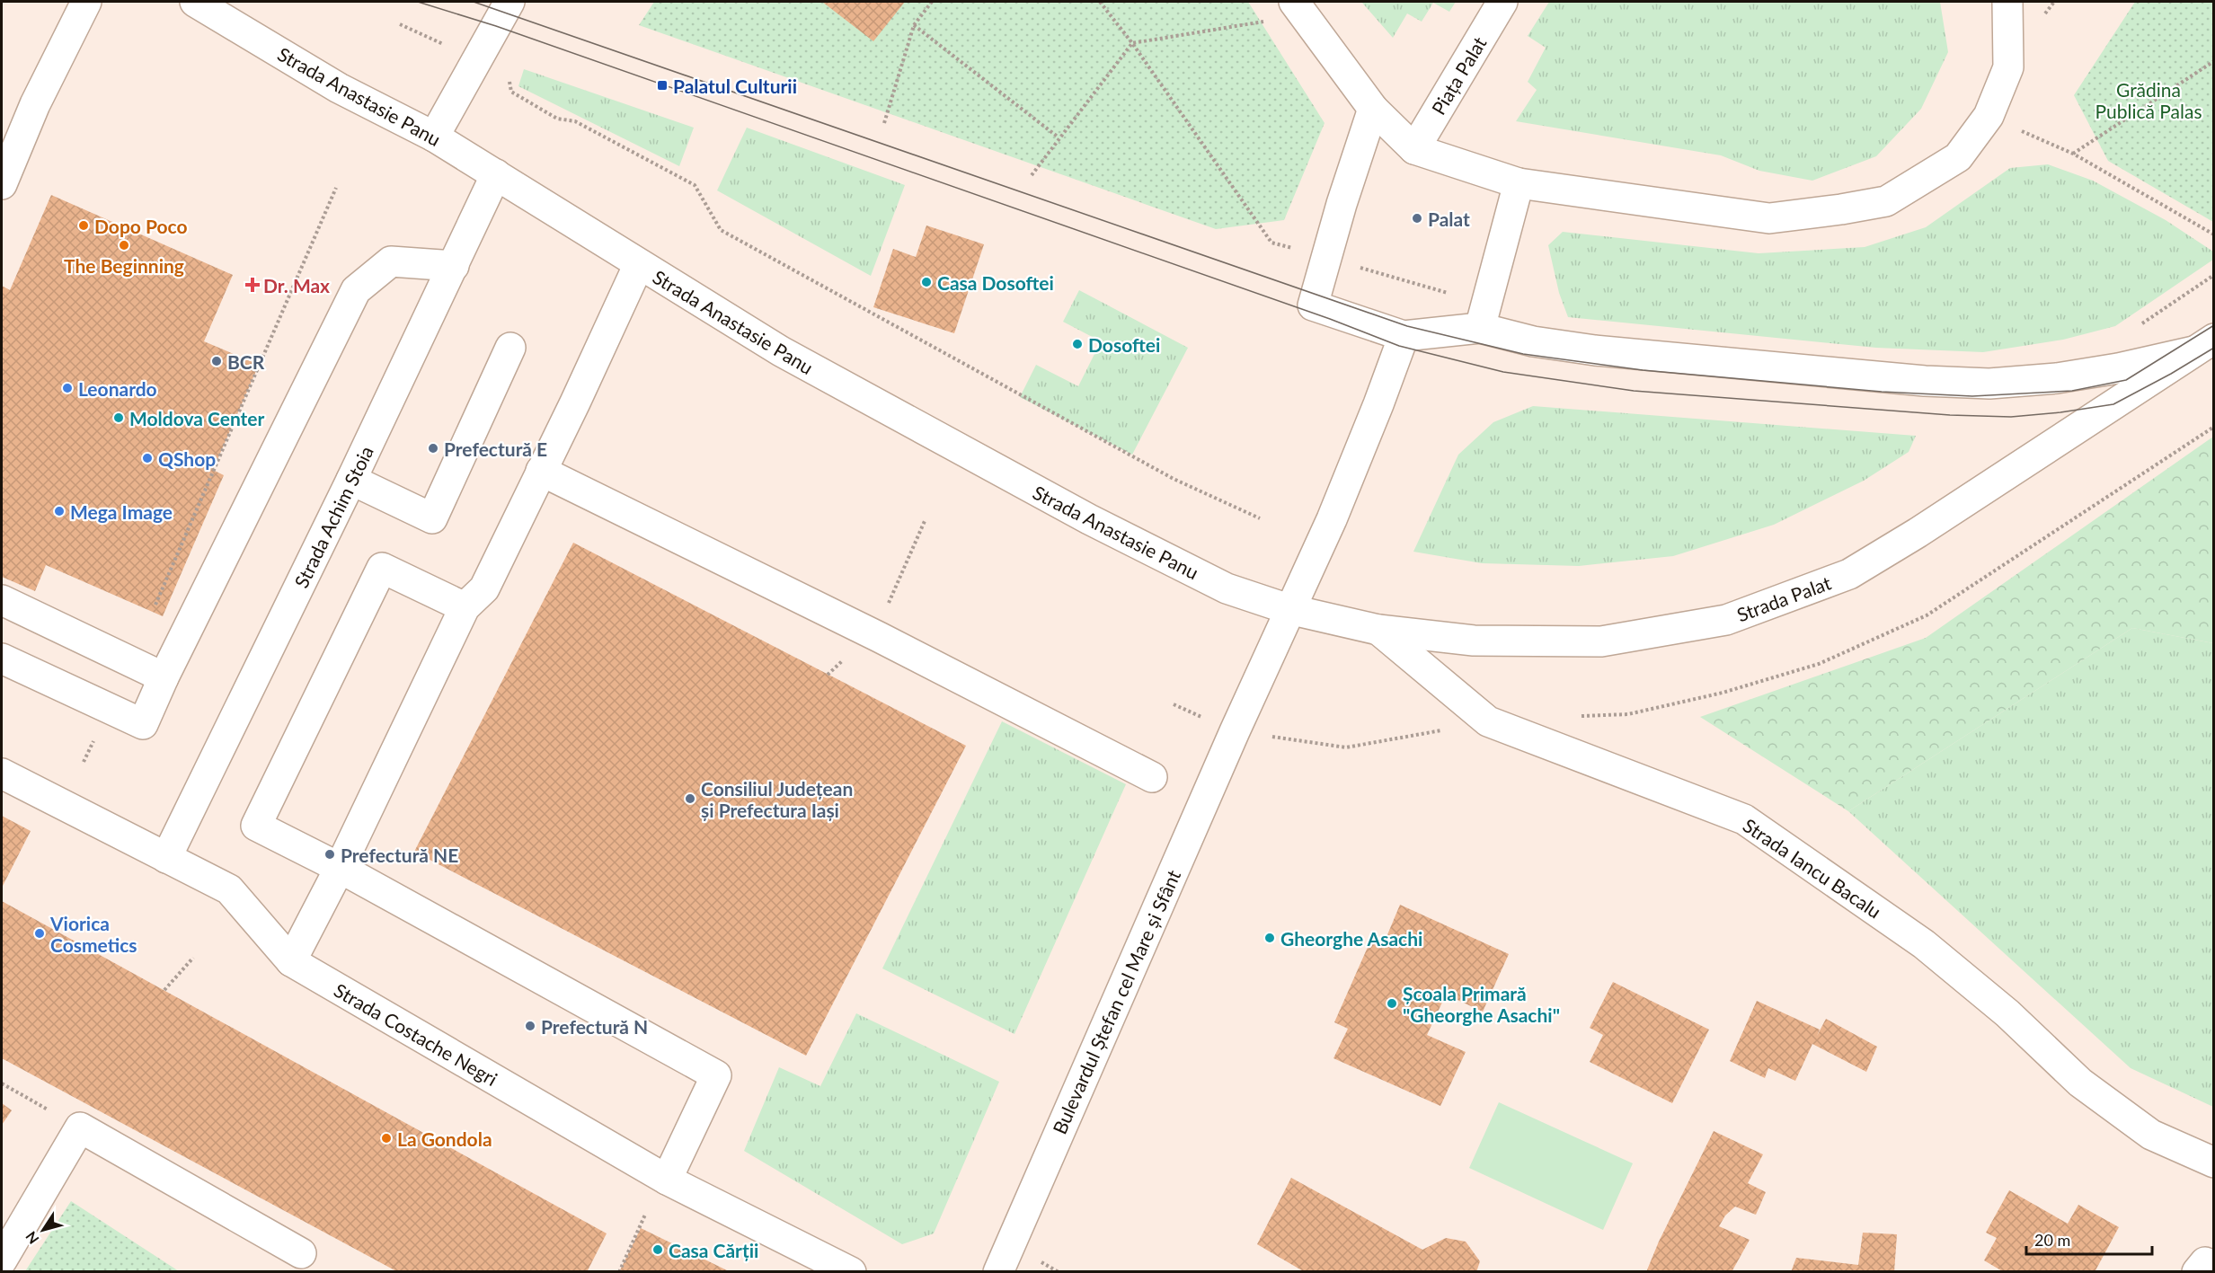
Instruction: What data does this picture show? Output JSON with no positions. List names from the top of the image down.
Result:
{
  "streets": {
    "street": [
      "Piața Palat",
      "Strada Anastasie Panu",
      "Strada Achim Stoia",
      "Strada Palat",
      "Strada Iancu Bacalu",
      "Bulevardul Ștefan cel Mare și Sfânt",
      "Strada Costache Negri"
    ]
  },
  "crossings": [
    ["Strada Anastasie Panu", "Strada Achim Stoia"],
    ["Strada Anastasie Panu", "Strada Palat"],
    ["Strada Anastasie Panu", "Bulevardul Ștefan cel Mare și Sfânt"],
    ["Strada Achim Stoia", "Strada Costache Negri"],
    ["Strada Palat", "Strada Iancu Bacalu"],
    ["Strada Palat", "Bulevardul Ștefan cel Mare și Sfânt"]
  ],
  "parks": ["Grădina Publică Palas"],
  "places": {
    "transit": ["Palatul Culturii"],
    "other": [
      "Palat",
      "Dopo Poco",
      "The Beginning",
      "Casa Dosoftei",
      "Dosoftei",
      "BCR",
      "Leonardo",
      "Moldova Center",
      "Prefectură E",
      "QShop",
      "Mega Image",
      "Consiliul Județean și Prefectura Iași",
      "Prefectură NE",
      "Viorica Cosmetics",
      "Gheorghe Asachi",
      "Școala Primară \"Gheorghe Asachi\"",
      "Prefectură N",
      "La Gondola",
      "Casa Cărții"
    ],
    "health": ["Dr. Max"]
  },
  "scale_bar": "20 m",
  "north": "bottom left"
}
